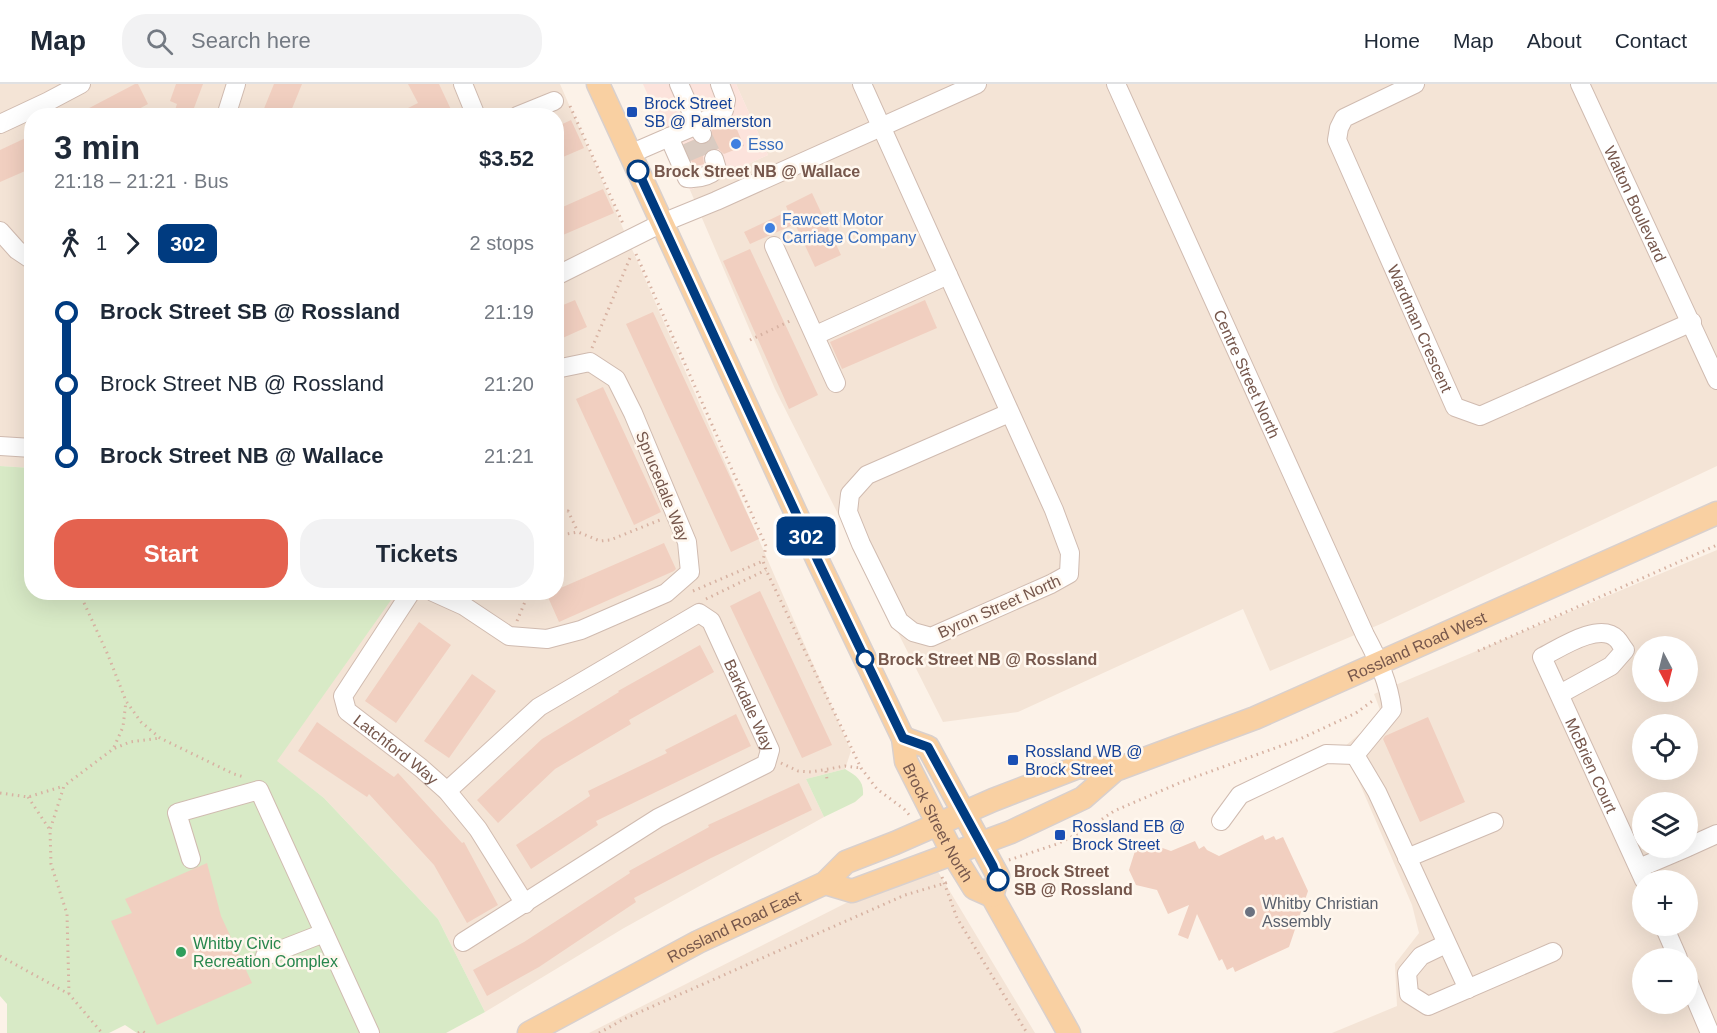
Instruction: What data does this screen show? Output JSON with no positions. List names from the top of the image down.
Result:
{
  "streets": {
    "main road": ["Rossland Road West", "Brock Street North", "Rossland Road East"],
    "street": [
      "Walton Boulevard",
      "Wardman Crescent",
      "Centre Street North",
      "Sprucedale Way",
      "Byron Street North",
      "Barkdale Way",
      "Latchford Way",
      "McBrien Court"
    ]
  },
  "crossings": [
    ["Walton Boulevard", "Wardman Crescent"],
    ["Centre Street North", "Rossland Road West"],
    ["Rossland Road West", "Brock Street North"],
    ["Rossland Road West", "Rossland Road East"],
    ["Barkdale Way", "Latchford Way"],
    ["Brock Street North", "Rossland Road East"]
  ],
  "places": {
    "transit": ["Brock Street SB @ Palmerston", "Rossland WB @ Brock Street", "Rossland EB @ Brock Street"],
    "other": [
      "Esso",
      "Brock Street NB @ Wallace",
      "Fawcett Motor Carriage Company",
      "Brock Street NB @ Rossland",
      "Brock Street SB @ Rossland",
      "Whitby Christian Assembly",
      "Whitby Civic Recreation Complex"
    ]
  },
  "lines": ["bus line 302"],
  "north": "bottom",
  "page": {
    "header": "Map",
    "search": "Search here",
    "nav": [
      "Home",
      "Map",
      "About",
      "Contact"
    ],
    "on_map": "302",
    "heading": ["3 min", "21:18 – 21:21 · Bus", "$3.52"],
    "legs": ["1", "302", "2 stops"],
    "list": [
      {
        "name": "Brock Street SB @ Rossland",
        "value": "21:19"
      },
      {
        "name": "Brock Street NB @ Rossland",
        "value": "21:20"
      },
      {
        "name": "Brock Street NB @ Wallace",
        "value": "21:21"
      }
    ],
    "buttons": ["Start", "Tickets"],
    "map_buttons": ["+", "−"]
  }
}
